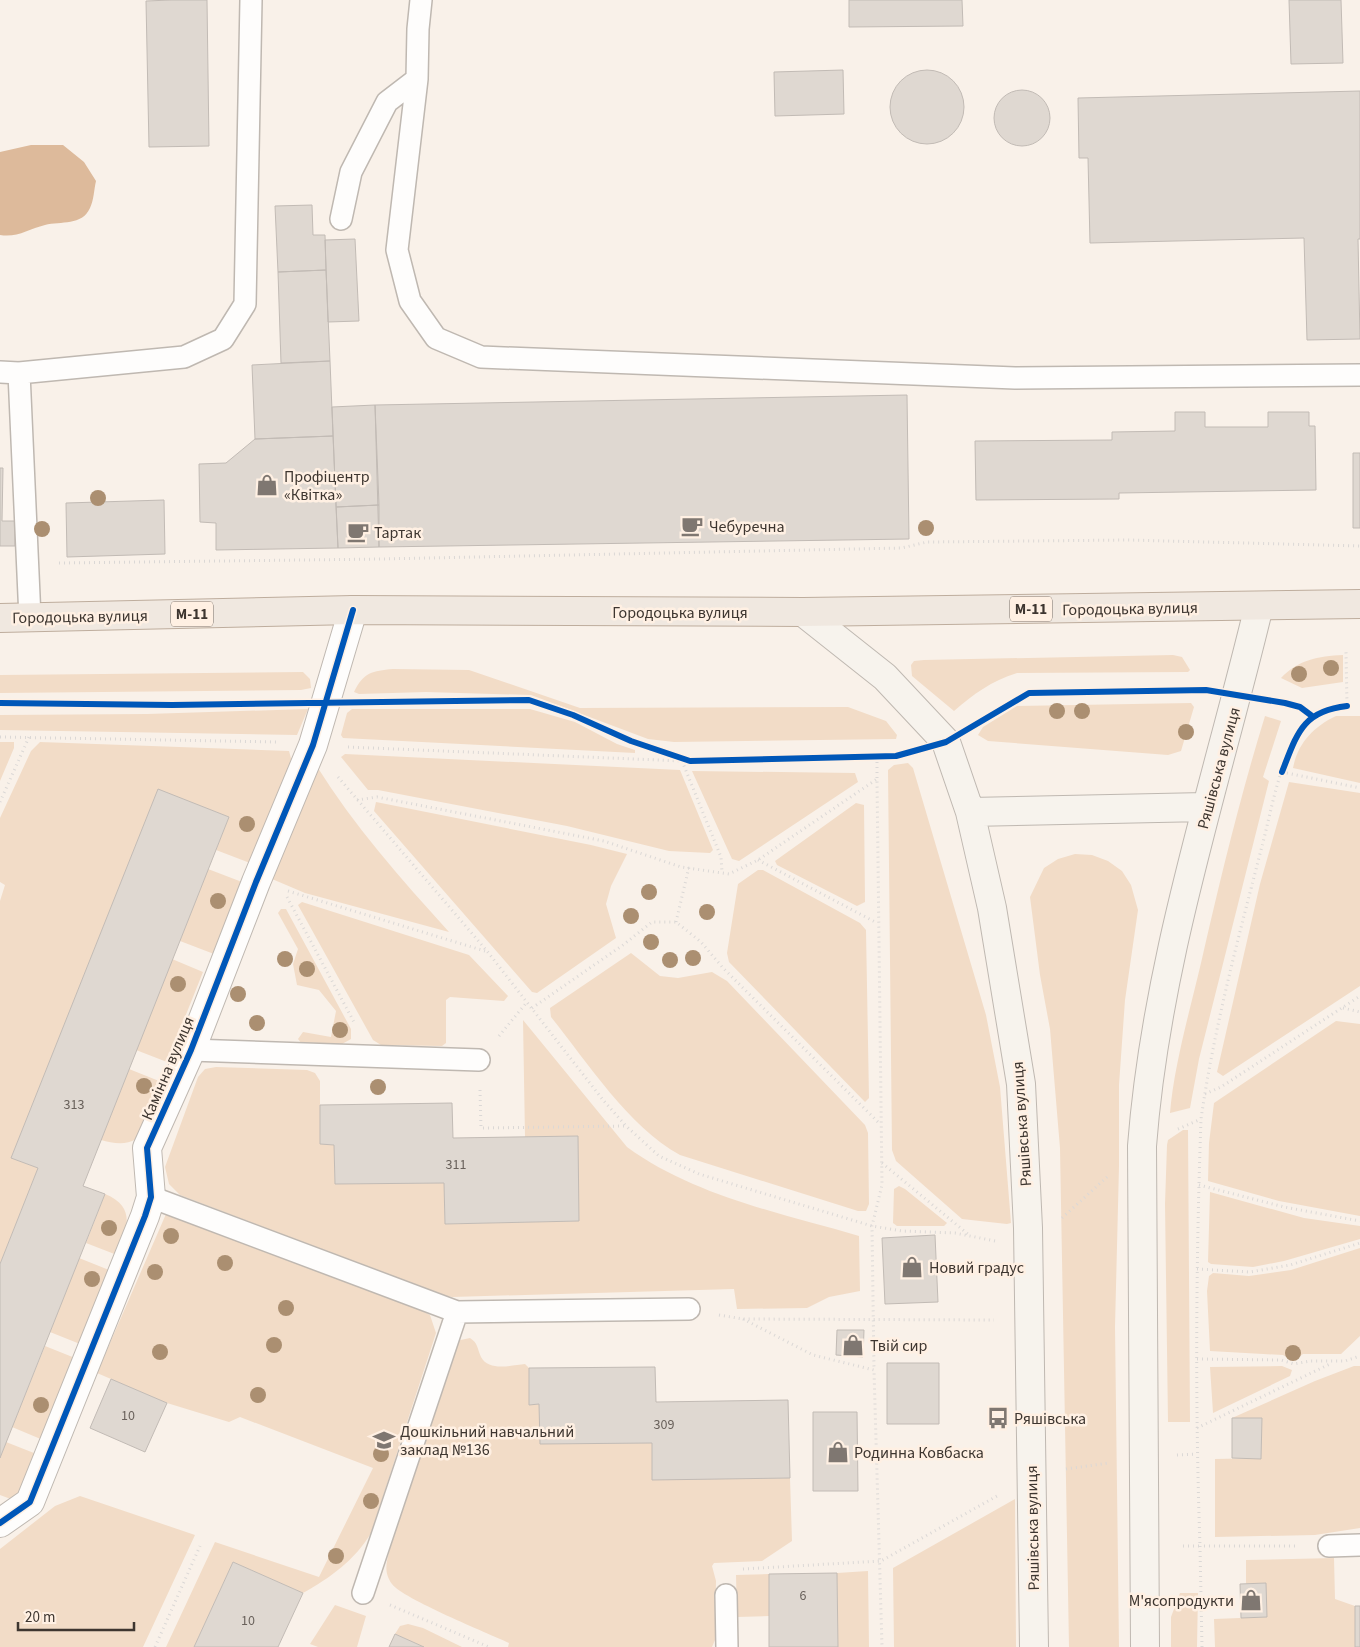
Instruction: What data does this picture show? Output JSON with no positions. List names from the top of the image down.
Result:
{
  "streets": {
    "main road": ["Городоцька вулиця", "М-11", "Ряшівська вулиця"],
    "street": ["Камінна вулиця"]
  },
  "crossings": [
    ["Городоцька вулиця", "Ряшівська вулиця"],
    ["Городоцька вулиця", "Камінна вулиця"]
  ],
  "places": {
    "shop": [
      "Профіцентр «Квітка»",
      "Новий градус",
      "Твій сир",
      "Родинна Ковбаска",
      "М'ясопродукти"
    ],
    "cafe": ["Чебуречна", "Тартак"],
    "bus stop": ["Ряшівська"],
    "school or university": ["Дошкільний навчальний заклад №136"]
  },
  "house_numbers": [
    "313",
    "311",
    "10",
    "309",
    "6",
    "10"
  ],
  "scale_bar": "20 m"
}
